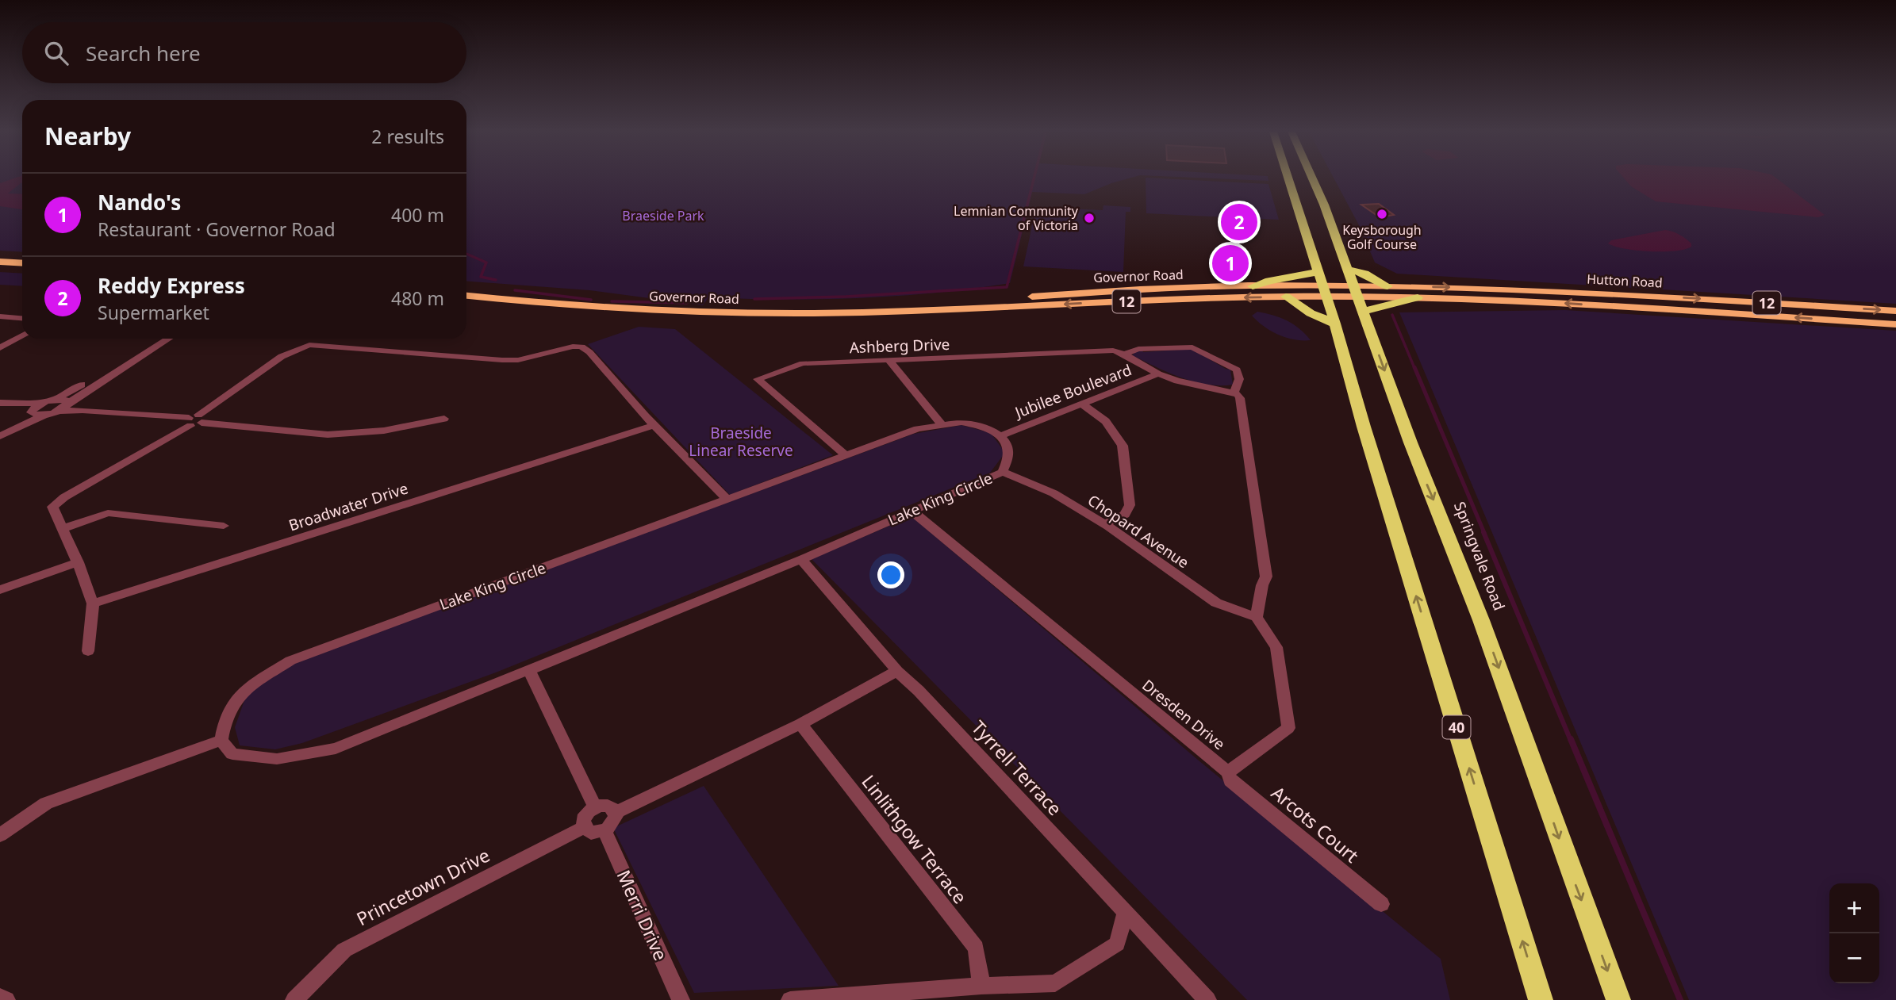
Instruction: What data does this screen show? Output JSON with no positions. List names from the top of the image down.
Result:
{
  "streets": {
    "highway": ["Springvale Road", "40"],
    "main road": ["Governor Road", "Hutton Road", "12"],
    "street": [
      "Ashberg Drive",
      "Jubilee Boulevard",
      "Lake King Circle",
      "Broadwater Drive",
      "Chopard Avenue",
      "Dresden Drive",
      "Tyrrell Terrace",
      "Arcots Court",
      "Linlithgow Terrace",
      "Princetown Drive",
      "Merri Drive"
    ]
  },
  "crossings": [
    ["Governor Road", "Hutton Road"],
    ["Governor Road", "Springvale Road"],
    ["Governor Road", "40"],
    ["Hutton Road", "Springvale Road"],
    ["Ashberg Drive", "Jubilee Boulevard"],
    ["Ashberg Drive", "Lake King Circle"],
    ["Jubilee Boulevard", "Lake King Circle"],
    ["Lake King Circle", "Chopard Avenue"],
    ["Lake King Circle", "Dresden Drive"],
    ["Lake King Circle", "Tyrrell Terrace"],
    ["Chopard Avenue", "Dresden Drive"],
    ["Dresden Drive", "Arcots Court"],
    ["Princetown Drive", "Merri Drive"]
  ],
  "parks": ["Braeside Park", "Braeside Linear Reserve"],
  "places": ["Keysborough Golf Course", "Lemnian Community of Victoria"],
  "page": {
    "search": "Search here",
    "heading": ["Nearby", "2 results"],
    "list": [
      {
        "mark": "1",
        "name": "Nando's",
        "note": "Restaurant · Governor Road",
        "value": "400 m"
      },
      {
        "mark": "2",
        "name": "Reddy Express",
        "note": "Supermarket",
        "value": "480 m"
      }
    ],
    "pins": ["2", "1"],
    "map_buttons": ["+", "−"]
  }
}
